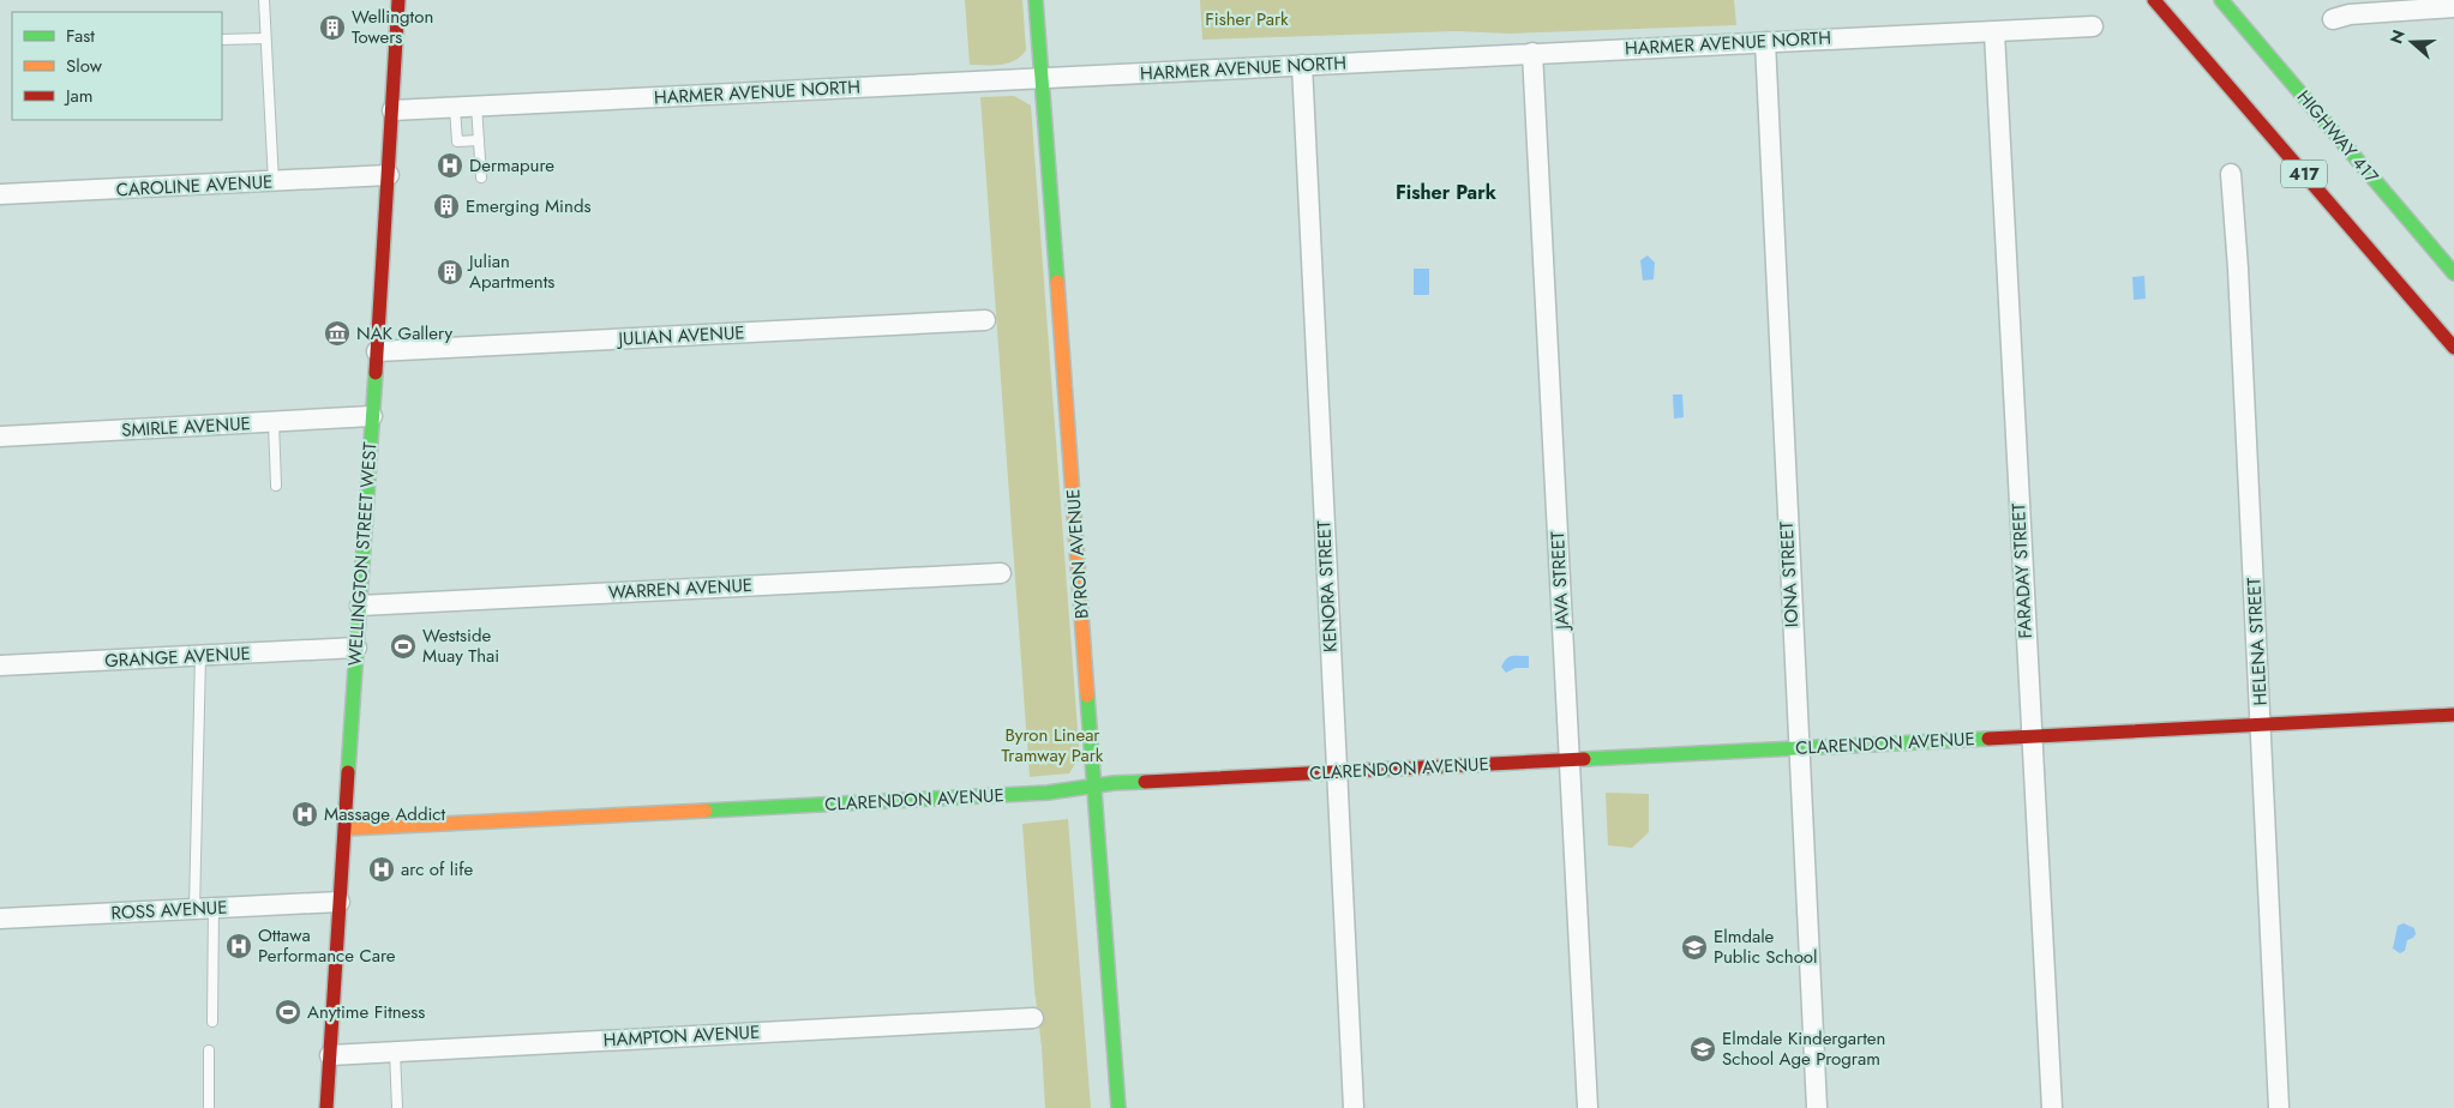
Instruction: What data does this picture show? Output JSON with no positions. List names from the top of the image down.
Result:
{
  "streets": {
    "main road": [
      "HIGHWAY 417",
      "417",
      "WELLINGTON STREET WEST",
      "BYRON AVENUE",
      "CLARENDON AVENUE"
    ],
    "street": [
      "HARMER AVENUE NORTH",
      "CAROLINE AVENUE",
      "JULIAN AVENUE",
      "SMIRLE AVENUE",
      "FARADAY STREET",
      "IONA STREET",
      "JAVA STREET",
      "KENORA STREET",
      "WARREN AVENUE",
      "HELENA STREET",
      "GRANGE AVENUE",
      "ROSS AVENUE",
      "HAMPTON AVENUE"
    ]
  },
  "crossings": [
    ["HARMER AVENUE NORTH", "WELLINGTON STREET WEST"],
    ["HARMER AVENUE NORTH", "BYRON AVENUE"],
    ["HARMER AVENUE NORTH", "FARADAY STREET"],
    ["HARMER AVENUE NORTH", "IONA STREET"],
    ["HARMER AVENUE NORTH", "JAVA STREET"],
    ["HARMER AVENUE NORTH", "KENORA STREET"],
    ["CAROLINE AVENUE", "WELLINGTON STREET WEST"],
    ["JULIAN AVENUE", "WELLINGTON STREET WEST"],
    ["SMIRLE AVENUE", "WELLINGTON STREET WEST"],
    ["WELLINGTON STREET WEST", "WARREN AVENUE"],
    ["WELLINGTON STREET WEST", "GRANGE AVENUE"],
    ["WELLINGTON STREET WEST", "CLARENDON AVENUE"],
    ["WELLINGTON STREET WEST", "ROSS AVENUE"],
    ["WELLINGTON STREET WEST", "HAMPTON AVENUE"],
    ["BYRON AVENUE", "CLARENDON AVENUE"],
    ["FARADAY STREET", "CLARENDON AVENUE"],
    ["IONA STREET", "CLARENDON AVENUE"],
    ["JAVA STREET", "CLARENDON AVENUE"],
    ["KENORA STREET", "CLARENDON AVENUE"],
    ["HELENA STREET", "CLARENDON AVENUE"]
  ],
  "districts": ["Fisher Park"],
  "parks": ["Fisher Park", "Byron Linear Tramway Park"],
  "places": {
    "building": ["Wellington Towers", "Emerging Minds", "Julian Apartments"],
    "hospital": [
      "Dermapure",
      "Massage Addict",
      "arc of life",
      "Ottawa Performance Care"
    ],
    "museum": ["NAK Gallery"],
    "sports": ["Westside Muay Thai", "Anytime Fitness"],
    "school or university": ["Elmdale Public School", "Elmdale Kindergarten School Age Program"]
  },
  "legend": ["Fast", "Slow", "Jam"],
  "north": "left"
}
